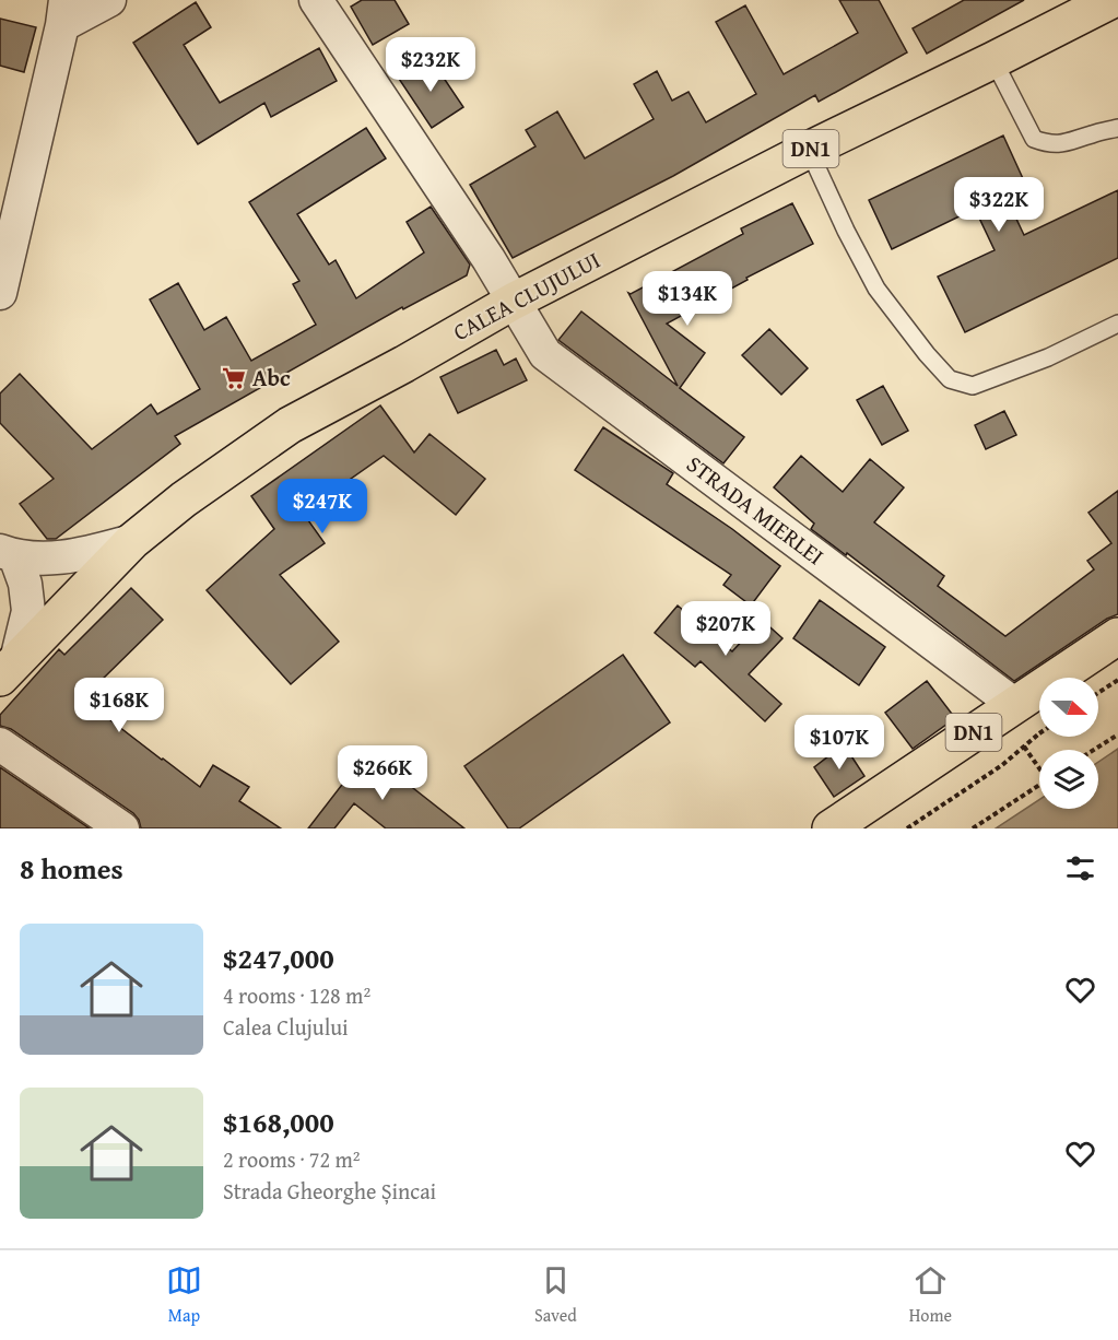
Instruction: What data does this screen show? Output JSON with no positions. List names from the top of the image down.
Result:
{
  "streets": {
    "main road": ["DN1", "CALEA CLUJULUI"],
    "street": ["STRADA MIERLEI"]
  },
  "crossings": [
    ["DN1", "STRADA MIERLEI"],
    ["CALEA CLUJULUI", "STRADA MIERLEI"]
  ],
  "places": {
    "supermarket": ["Abc"]
  },
  "north": "right",
  "page": {
    "price": [
      "$232K",
      "$322K",
      "$134K",
      "$247K",
      "$207K",
      "$168K",
      "$107K",
      "$266K"
    ],
    "heading": "8 homes",
    "list": [
      {
        "name": "$247,000",
        "note": "4 rooms · 128 m² · Calea Clujului"
      },
      {
        "name": "$168,000",
        "note": "2 rooms · 72 m² · Strada Gheorghe Șincai"
      }
    ],
    "tabs": ["Map", "Saved", "Home"]
  }
}
